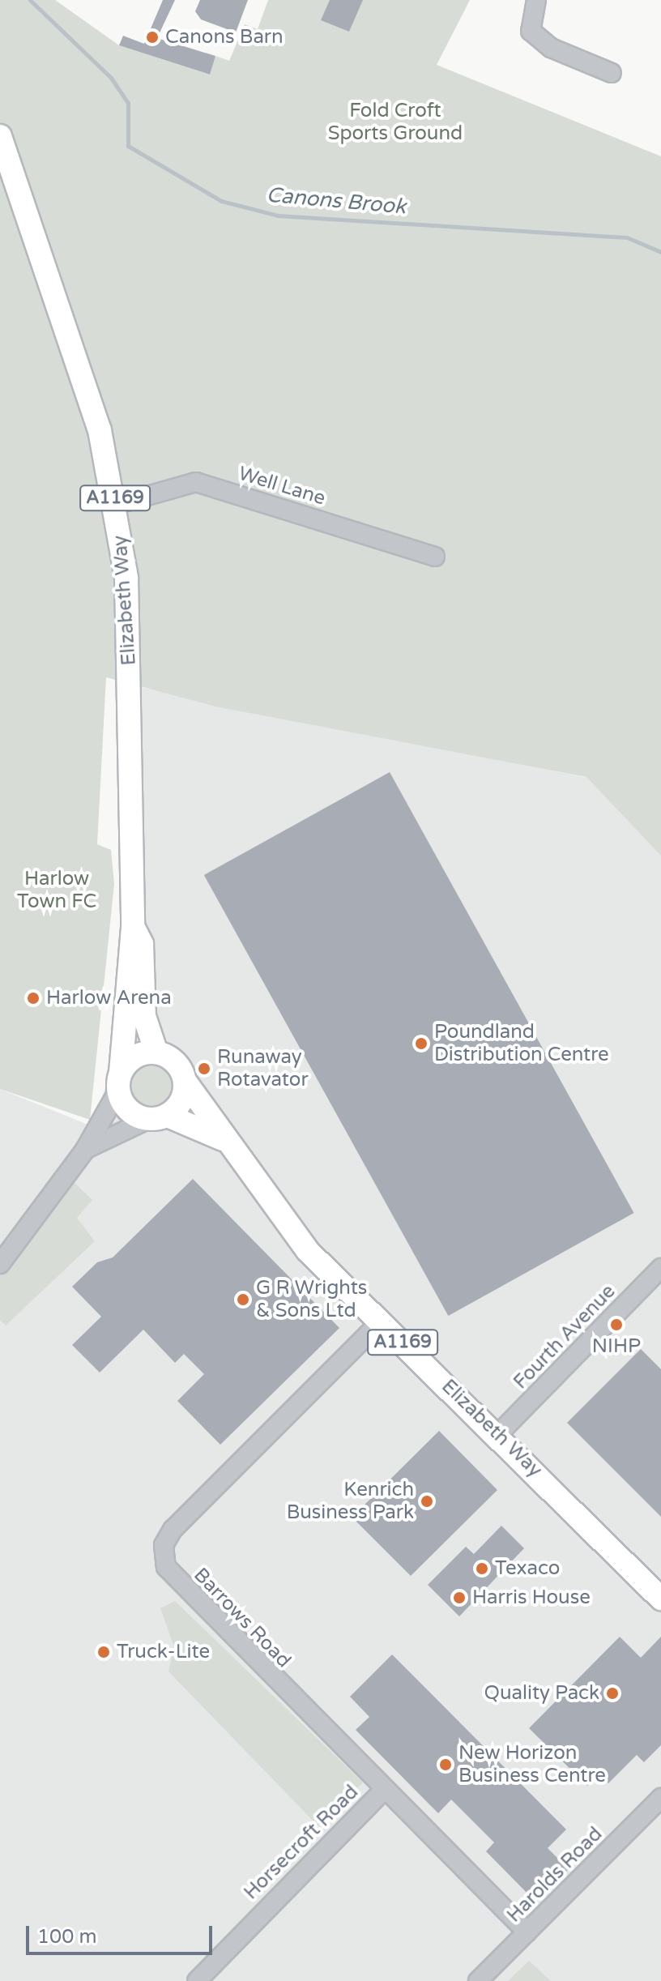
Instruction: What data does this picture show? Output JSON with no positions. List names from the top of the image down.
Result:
{
  "streets": {
    "main road": ["A1169", "Elizabeth Way"],
    "street": [
      "Well Lane",
      "Fourth Avenue",
      "Barrows Road",
      "Horsecroft Road",
      "Harolds Road"
    ]
  },
  "crossings": [
    ["Well Lane", "Elizabeth Way"],
    ["Elizabeth Way", "Fourth Avenue"],
    ["Elizabeth Way", "Barrows Road"],
    ["Barrows Road", "Horsecroft Road"],
    ["Barrows Road", "Harolds Road"]
  ],
  "water": ["Canons Brook"],
  "parks": ["Fold Croft Sports Ground", "Harlow Town FC"],
  "places": [
    "Canons Barn",
    "Harlow Arena",
    "Poundland Distribution Centre",
    "Runaway Rotavator",
    "G R Wrights & Sons Ltd",
    "NIHP",
    "Kenrich Business Park",
    "Texaco",
    "Harris House",
    "Truck-Lite",
    "Quality Pack",
    "New Horizon Business Centre"
  ],
  "scale_bar": "100 m"
}
